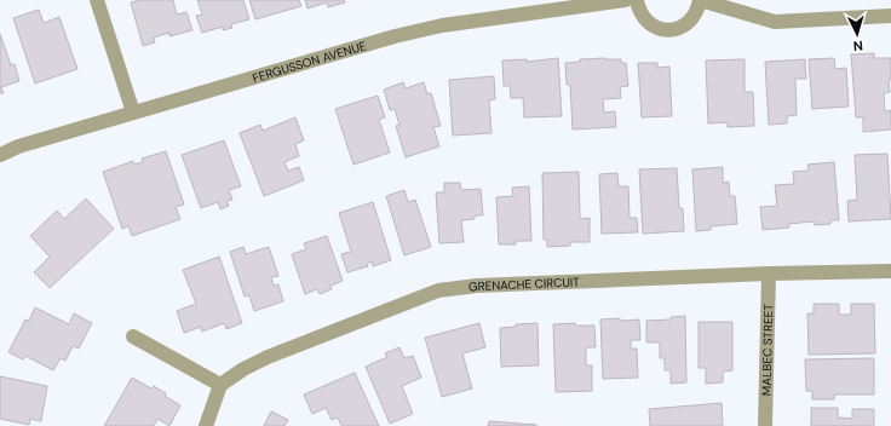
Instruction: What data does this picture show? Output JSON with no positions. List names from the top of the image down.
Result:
{
  "streets": {
    "street": ["FERGUSSON AVENUE", "GRENACHE CIRCUIT", "MALBEC STREET"]
  },
  "crossings": [
    ["GRENACHE CIRCUIT", "MALBEC STREET"]
  ],
  "north": "bottom"
}
